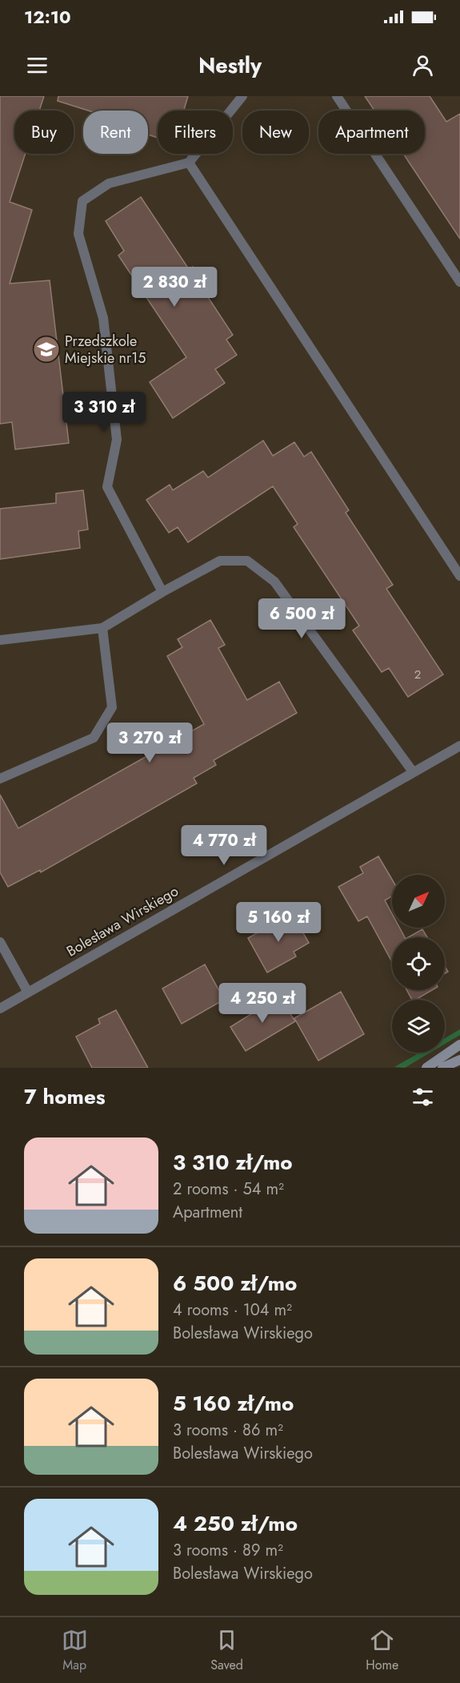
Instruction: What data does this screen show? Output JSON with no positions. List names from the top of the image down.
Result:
{
  "streets": {
    "street": ["Bolesława Wirskiego"]
  },
  "places": {
    "school or university": ["Przedszkole Miejskie nr15"]
  },
  "house_numbers": ["2"],
  "north": "top right",
  "page": {
    "status": "12:10",
    "header": "Nestly",
    "chip": [
      "Buy",
      "Rent",
      "Filters",
      "New",
      "Apartment"
    ],
    "price": [
      "2 830 zł",
      "3 310 zł",
      "6 500 zł",
      "3 270 zł",
      "4 770 zł",
      "5 160 zł",
      "4 250 zł"
    ],
    "heading": "7 homes",
    "list": [
      {
        "name": "3 310 zł/mo",
        "note": "2 rooms · 54 m² · Apartment"
      },
      {
        "name": "6 500 zł/mo",
        "note": "4 rooms · 104 m² · Bolesława Wirskiego"
      },
      {
        "name": "5 160 zł/mo",
        "note": "3 rooms · 86 m² · Bolesława Wirskiego"
      },
      {
        "name": "4 250 zł/mo",
        "note": "3 rooms · 89 m² · Bolesława Wirskiego"
      }
    ],
    "tabs": ["Map", "Saved", "Home"]
  }
}
